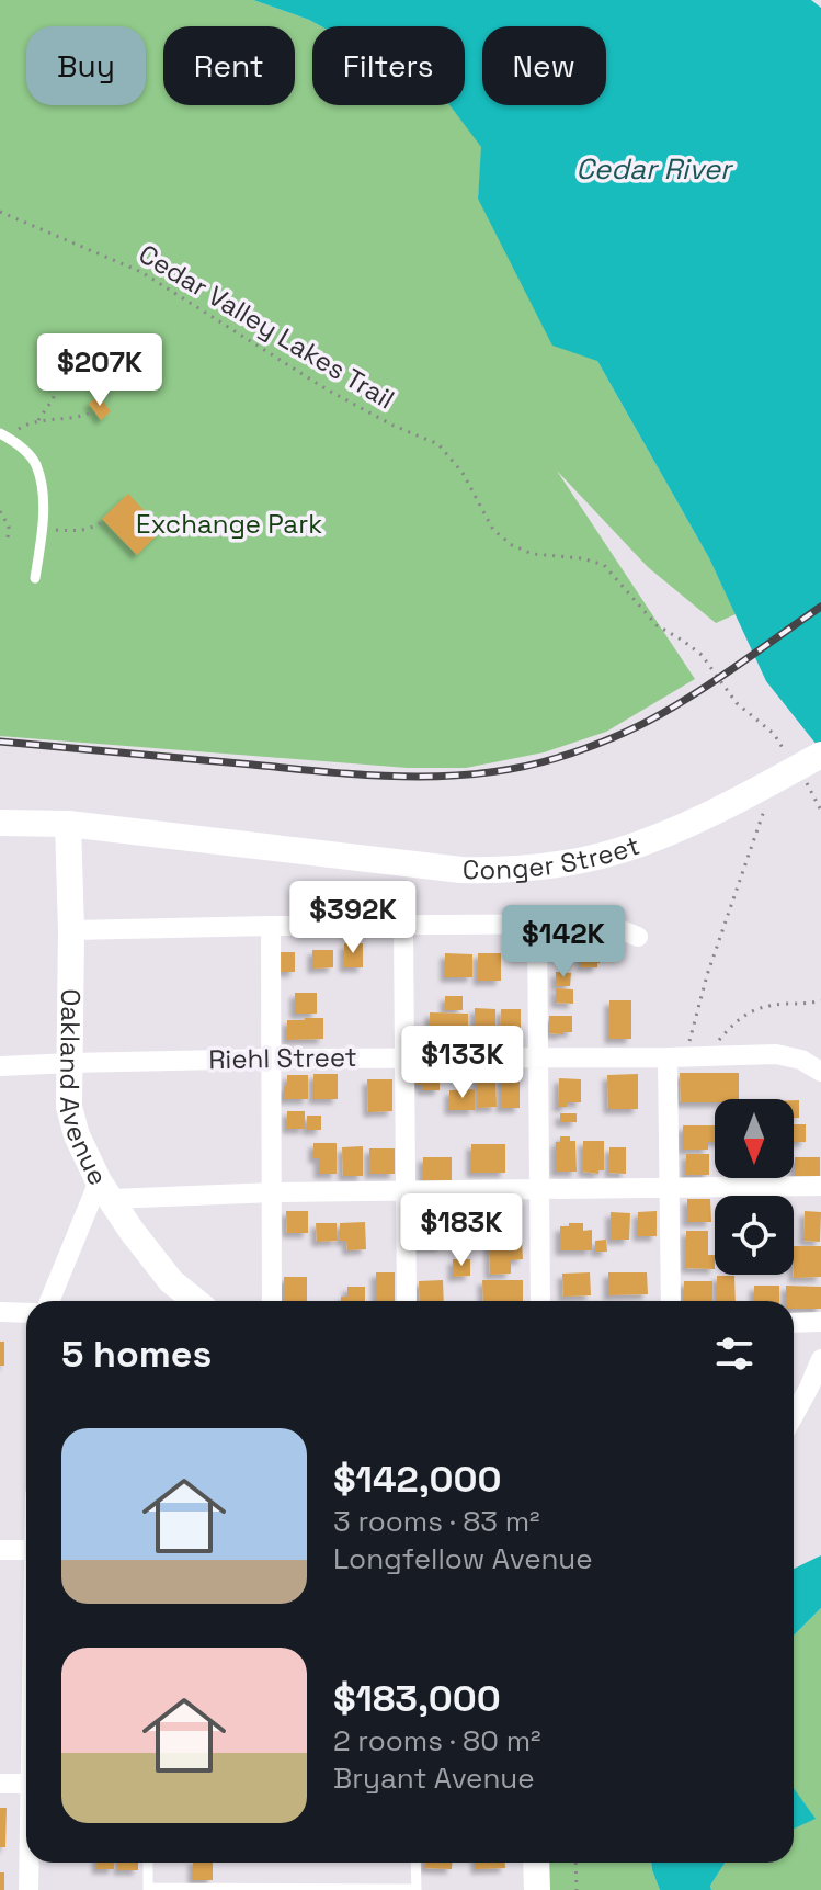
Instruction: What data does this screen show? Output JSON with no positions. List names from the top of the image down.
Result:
{
  "streets": {
    "main road": ["Conger Street", "Oakland Avenue"],
    "street": ["Riehl Street"],
    "path": ["Cedar Valley Lakes Trail"]
  },
  "crossings": [
    ["Cedar Valley Lakes Trail", "Conger Street"],
    ["Conger Street", "Oakland Avenue"],
    ["Riehl Street", "Oakland Avenue"]
  ],
  "water": ["Cedar River"],
  "parks": ["Exchange Park"],
  "north": "bottom",
  "page": {
    "chip": [
      "Buy",
      "Rent",
      "Filters",
      "New"
    ],
    "price": [
      "$207K",
      "$392K",
      "$142K",
      "$133K",
      "$183K"
    ],
    "heading": "5 homes",
    "list": [
      {
        "name": "$142,000",
        "note": "3 rooms · 83 m² · Longfellow Avenue"
      },
      {
        "name": "$183,000",
        "note": "2 rooms · 80 m² · Bryant Avenue"
      }
    ]
  }
}
